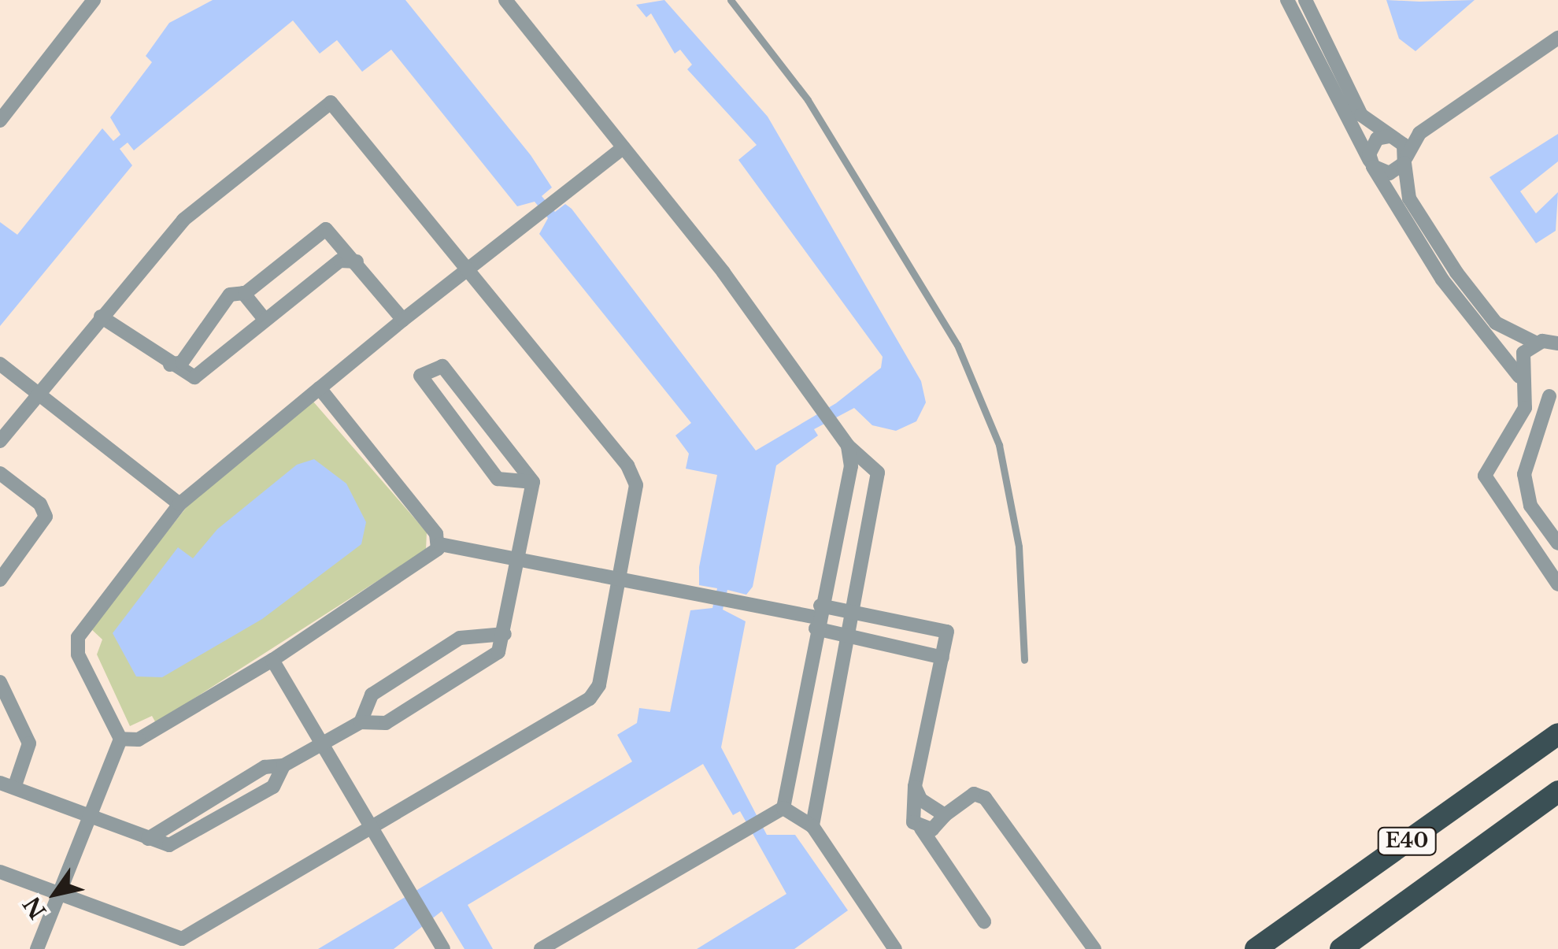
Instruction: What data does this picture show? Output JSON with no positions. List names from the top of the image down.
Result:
{
  "streets": {
    "highway": ["E40"]
  },
  "north": "bottom left"
}
